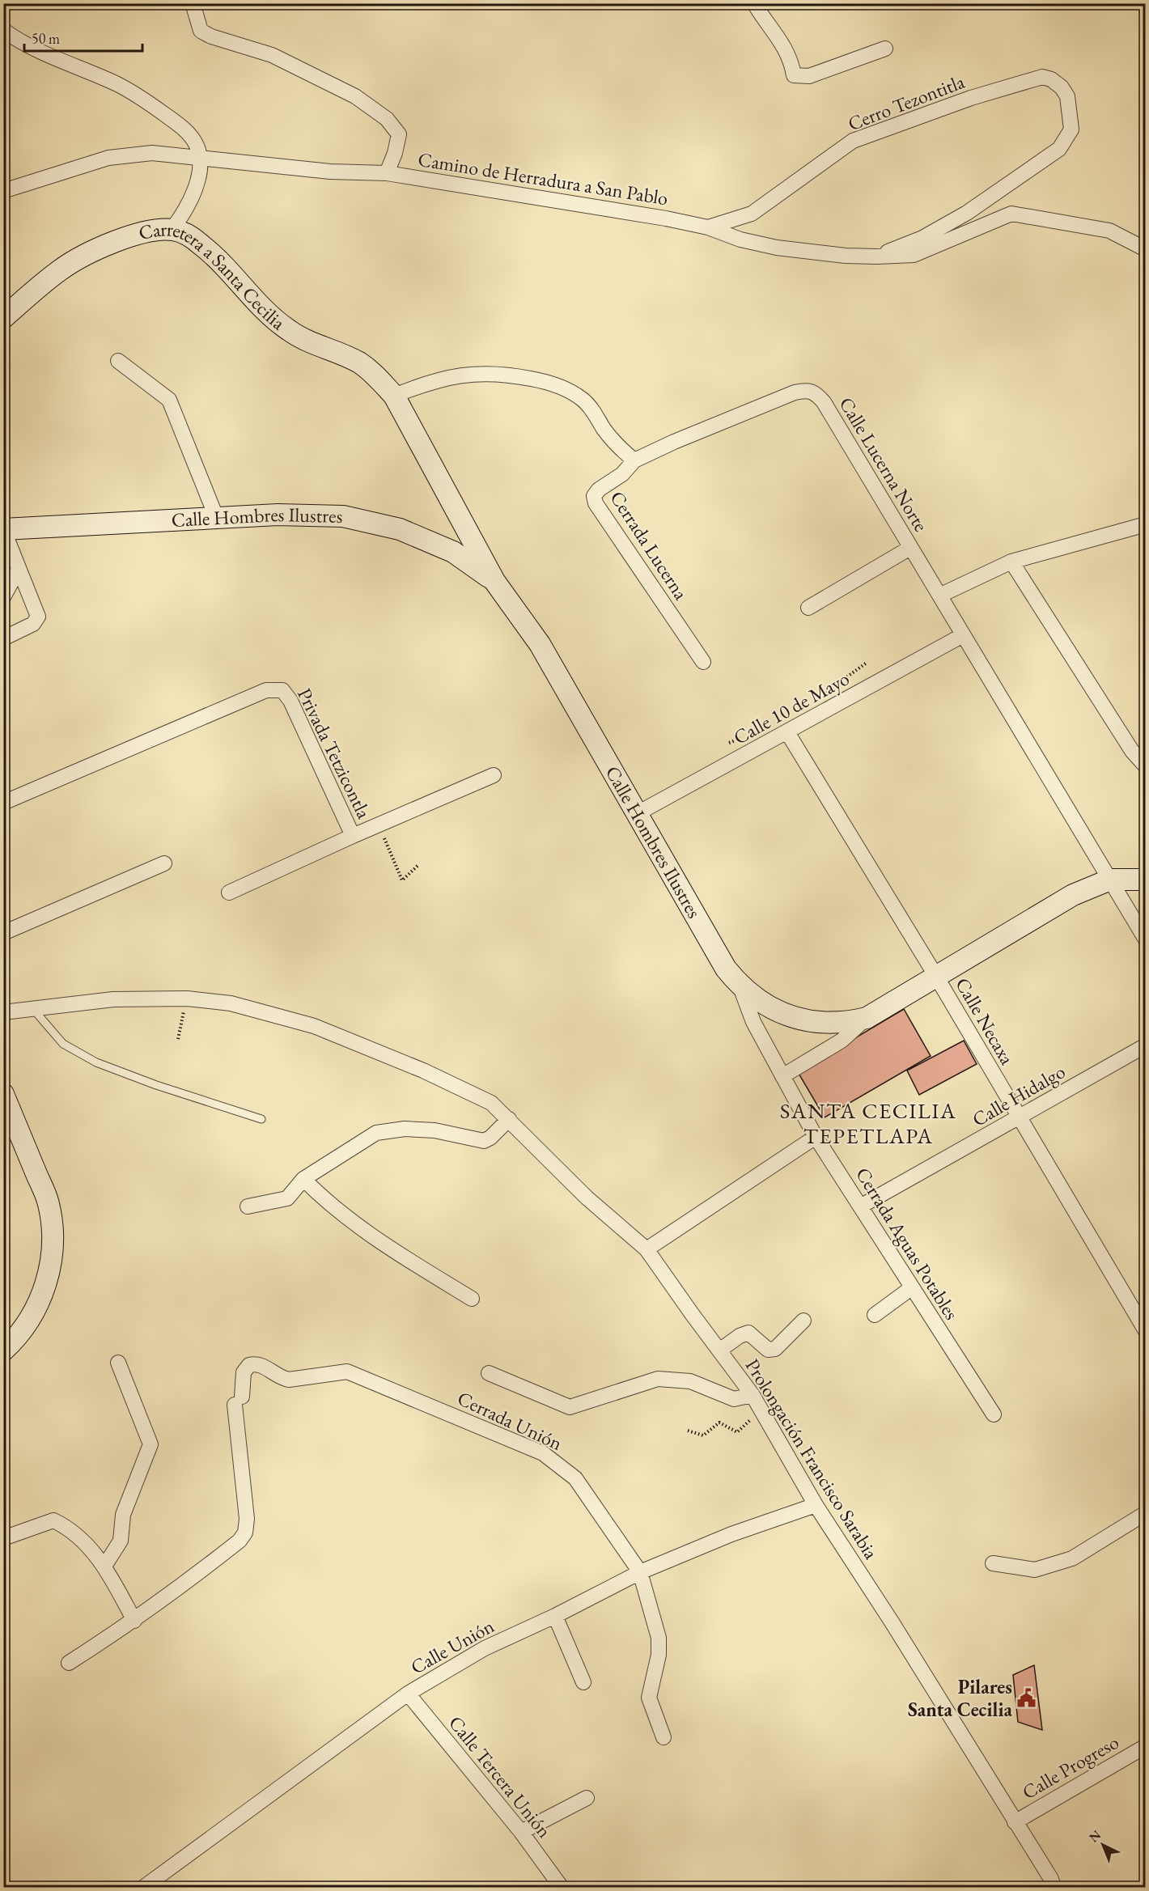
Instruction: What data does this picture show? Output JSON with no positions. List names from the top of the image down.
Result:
{
  "streets": {
    "main road": ["Carretera a Santa Cecilia", "Calle Hombres Ilustres"],
    "street": [
      "Cerro Tezontitla",
      "Camino de Herradura a San Pablo",
      "Calle Lucerna Norte",
      "Cerrada Lucerna",
      "Calle 10 de Mayo",
      "Privada Tetzicontla",
      "Calle Necaxa",
      "Calle Hidalgo",
      "Cerrada Aguas Potables",
      "Cerrada Unión",
      "Prolongación Francisco Sarabia",
      "Calle Unión",
      "Calle Progreso",
      "Calle Tercera Unión"
    ]
  },
  "crossings": [
    ["Cerro Tezontitla", "Camino de Herradura a San Pablo"],
    ["Carretera a Santa Cecilia", "Calle Hombres Ilustres"],
    ["Calle Lucerna Norte", "Calle Hombres Ilustres"],
    ["Calle Lucerna Norte", "Cerrada Lucerna"],
    ["Calle Lucerna Norte", "Calle 10 de Mayo"],
    ["Calle Hombres Ilustres", "Calle 10 de Mayo"],
    ["Calle Hombres Ilustres", "Calle Necaxa"],
    ["Calle Hombres Ilustres", "Cerrada Aguas Potables"],
    ["Calle 10 de Mayo", "Calle Necaxa"],
    ["Calle Necaxa", "Calle Hidalgo"],
    ["Calle Hidalgo", "Cerrada Aguas Potables"],
    ["Cerrada Unión", "Calle Unión"],
    ["Prolongación Francisco Sarabia", "Calle Unión"],
    ["Prolongación Francisco Sarabia", "Calle Progreso"],
    ["Calle Unión", "Calle Tercera Unión"]
  ],
  "districts": ["SANTA CECILIA TEPETLAPA"],
  "places": {
    "public building": ["Pilares Santa Cecilia"]
  },
  "scale_bar": "50 m",
  "north": "top left"
}
